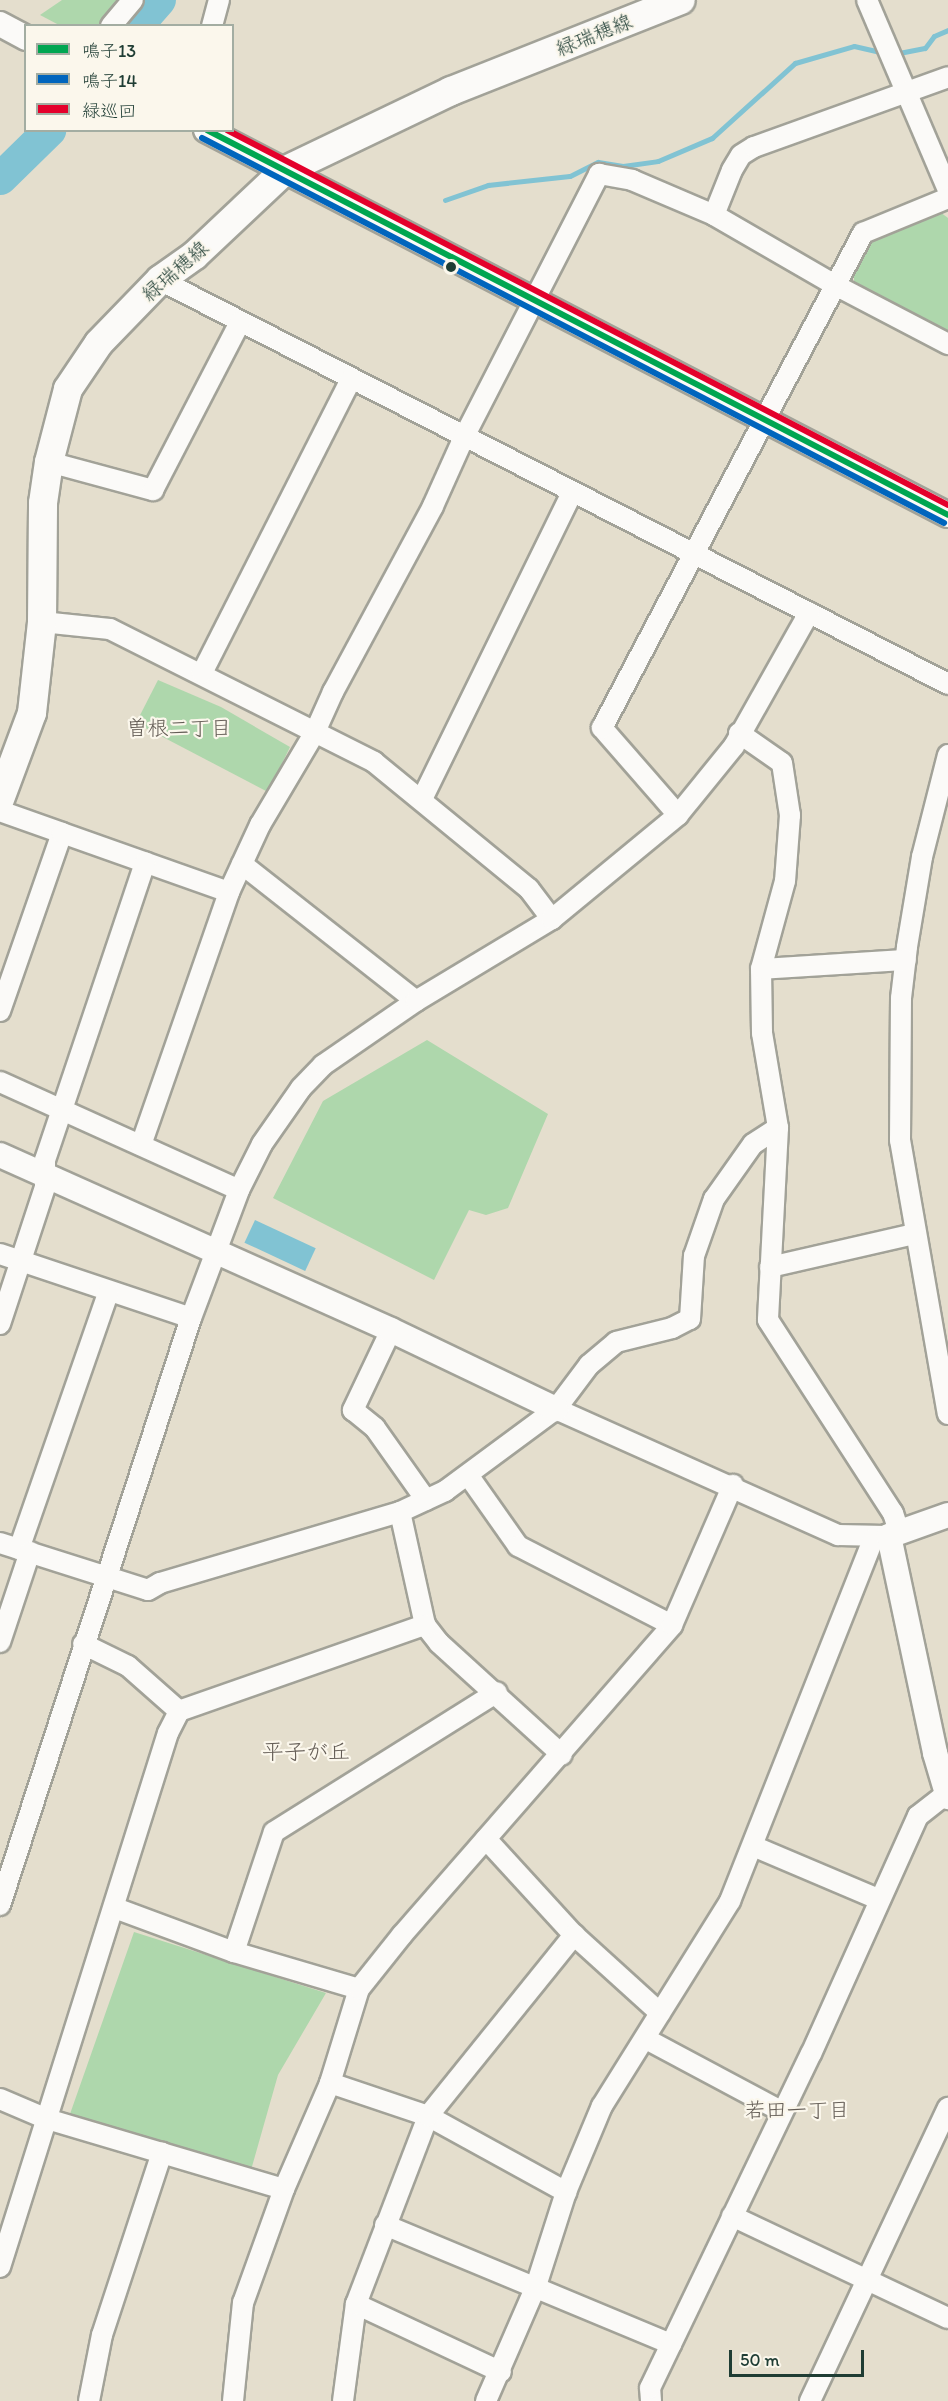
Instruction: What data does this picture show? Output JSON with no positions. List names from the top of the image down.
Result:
{
  "streets": {
    "main road": ["緑瑞穂線"]
  },
  "districts": ["曽根二丁目", "平子が丘", "若田一丁目"],
  "lines": ["transit line 鳴子13", "transit line 緑巡回", "transit line 鳴子14"],
  "legend": ["鳴子13", "鳴子14", "緑巡回"],
  "scale_bar": "50 m"
}
